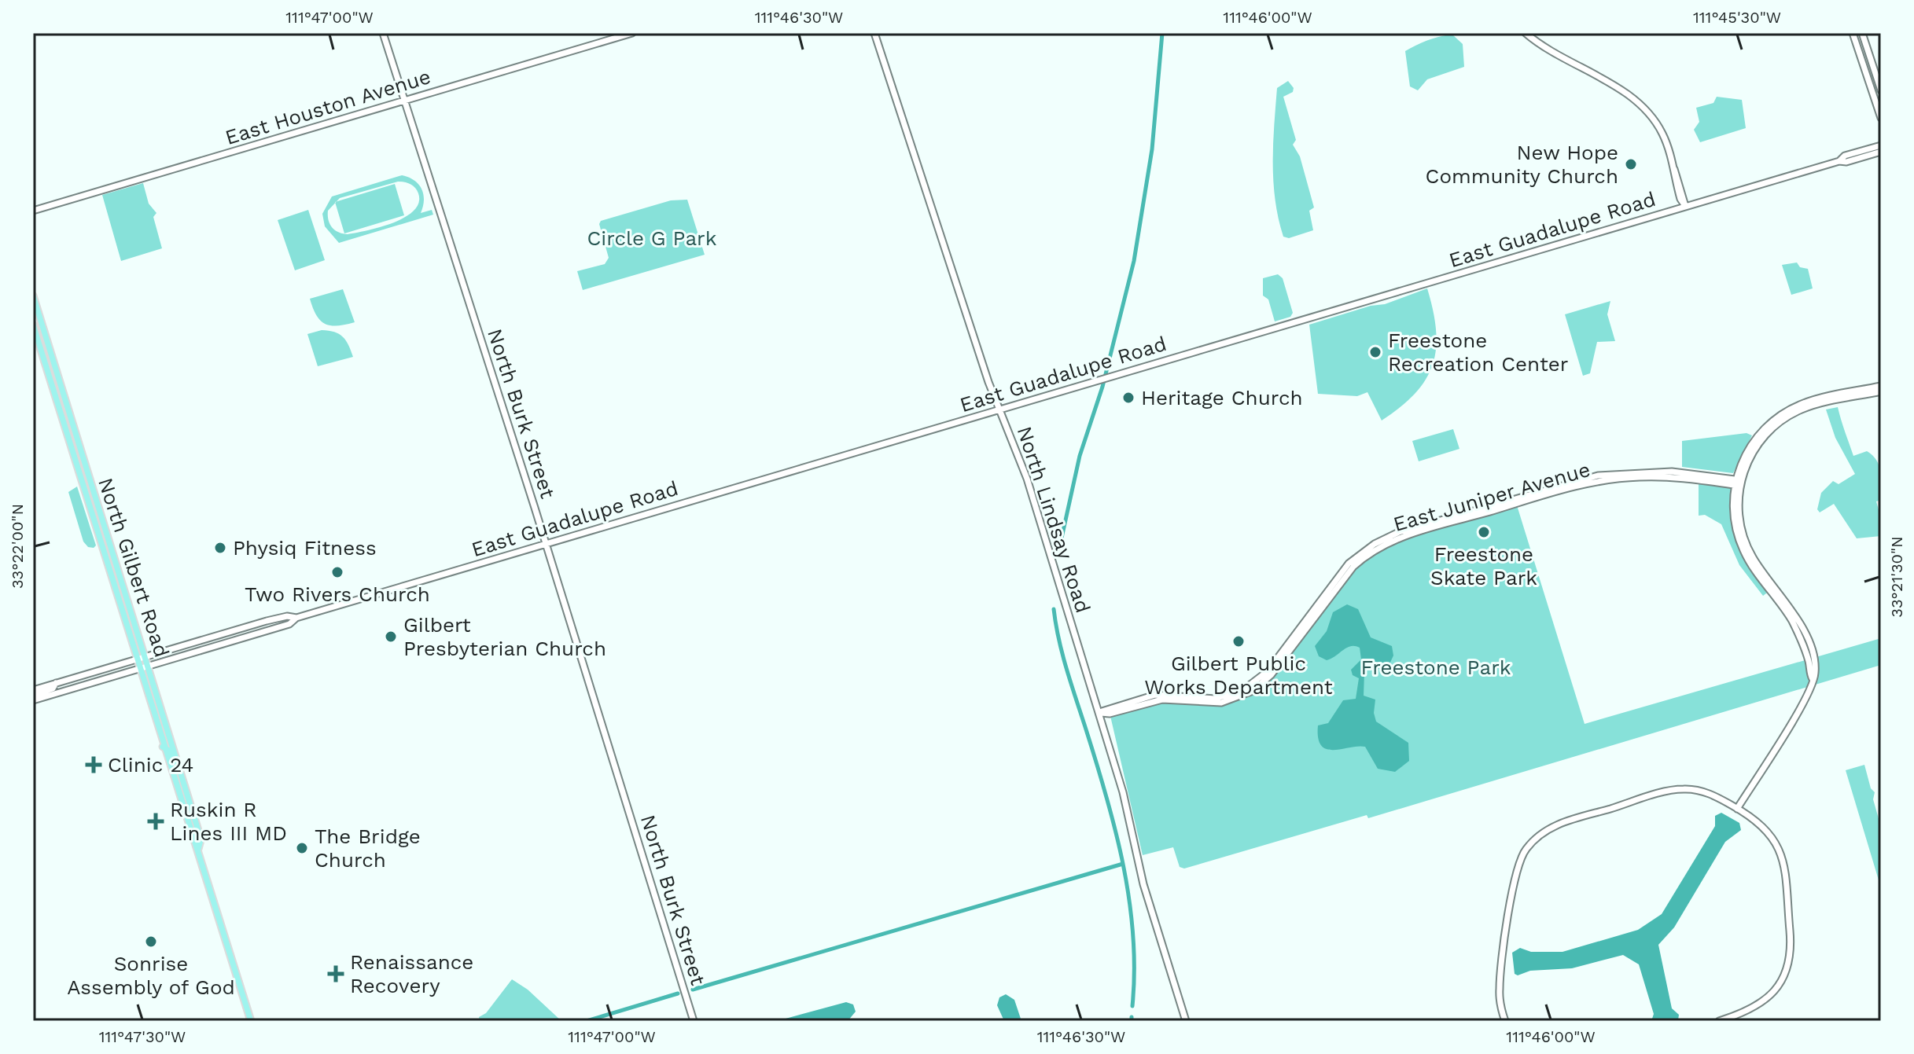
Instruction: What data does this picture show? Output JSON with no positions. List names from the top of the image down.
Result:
{
  "streets": {
    "main road": ["North Gilbert Road"],
    "street": [
      "East Houston Avenue",
      "East Guadalupe Road",
      "North Burk Street",
      "East Juniper Avenue",
      "North Lindsay Road"
    ]
  },
  "crossings": [
    ["East Houston Avenue", "North Burk Street"],
    ["East Guadalupe Road", "North Burk Street"],
    ["East Guadalupe Road", "North Lindsay Road"],
    ["East Guadalupe Road", "North Gilbert Road"],
    ["East Juniper Avenue", "North Lindsay Road"]
  ],
  "parks": ["Circle G Park", "Freestone Park"],
  "places": {
    "other": [
      "New Hope Community Church",
      "Freestone Recreation Center",
      "Heritage Church",
      "Freestone Skate Park",
      "Physiq Fitness",
      "Two Rivers Church",
      "Gilbert Presbyterian Church",
      "Gilbert Public Works Department",
      "The Bridge Church",
      "Sonrise Assembly of God"
    ],
    "health": ["Clinic 24", "Ruskin R Lines III MD", "Renaissance Recovery"]
  },
  "coordinates": [
    "111°47'00\"W",
    "111°46'30\"W",
    "111°46'00\"W",
    "111°45'30\"W",
    "33°22'00\"N",
    "33°21'30\"N",
    "111°47'30\"W"
  ]
}
